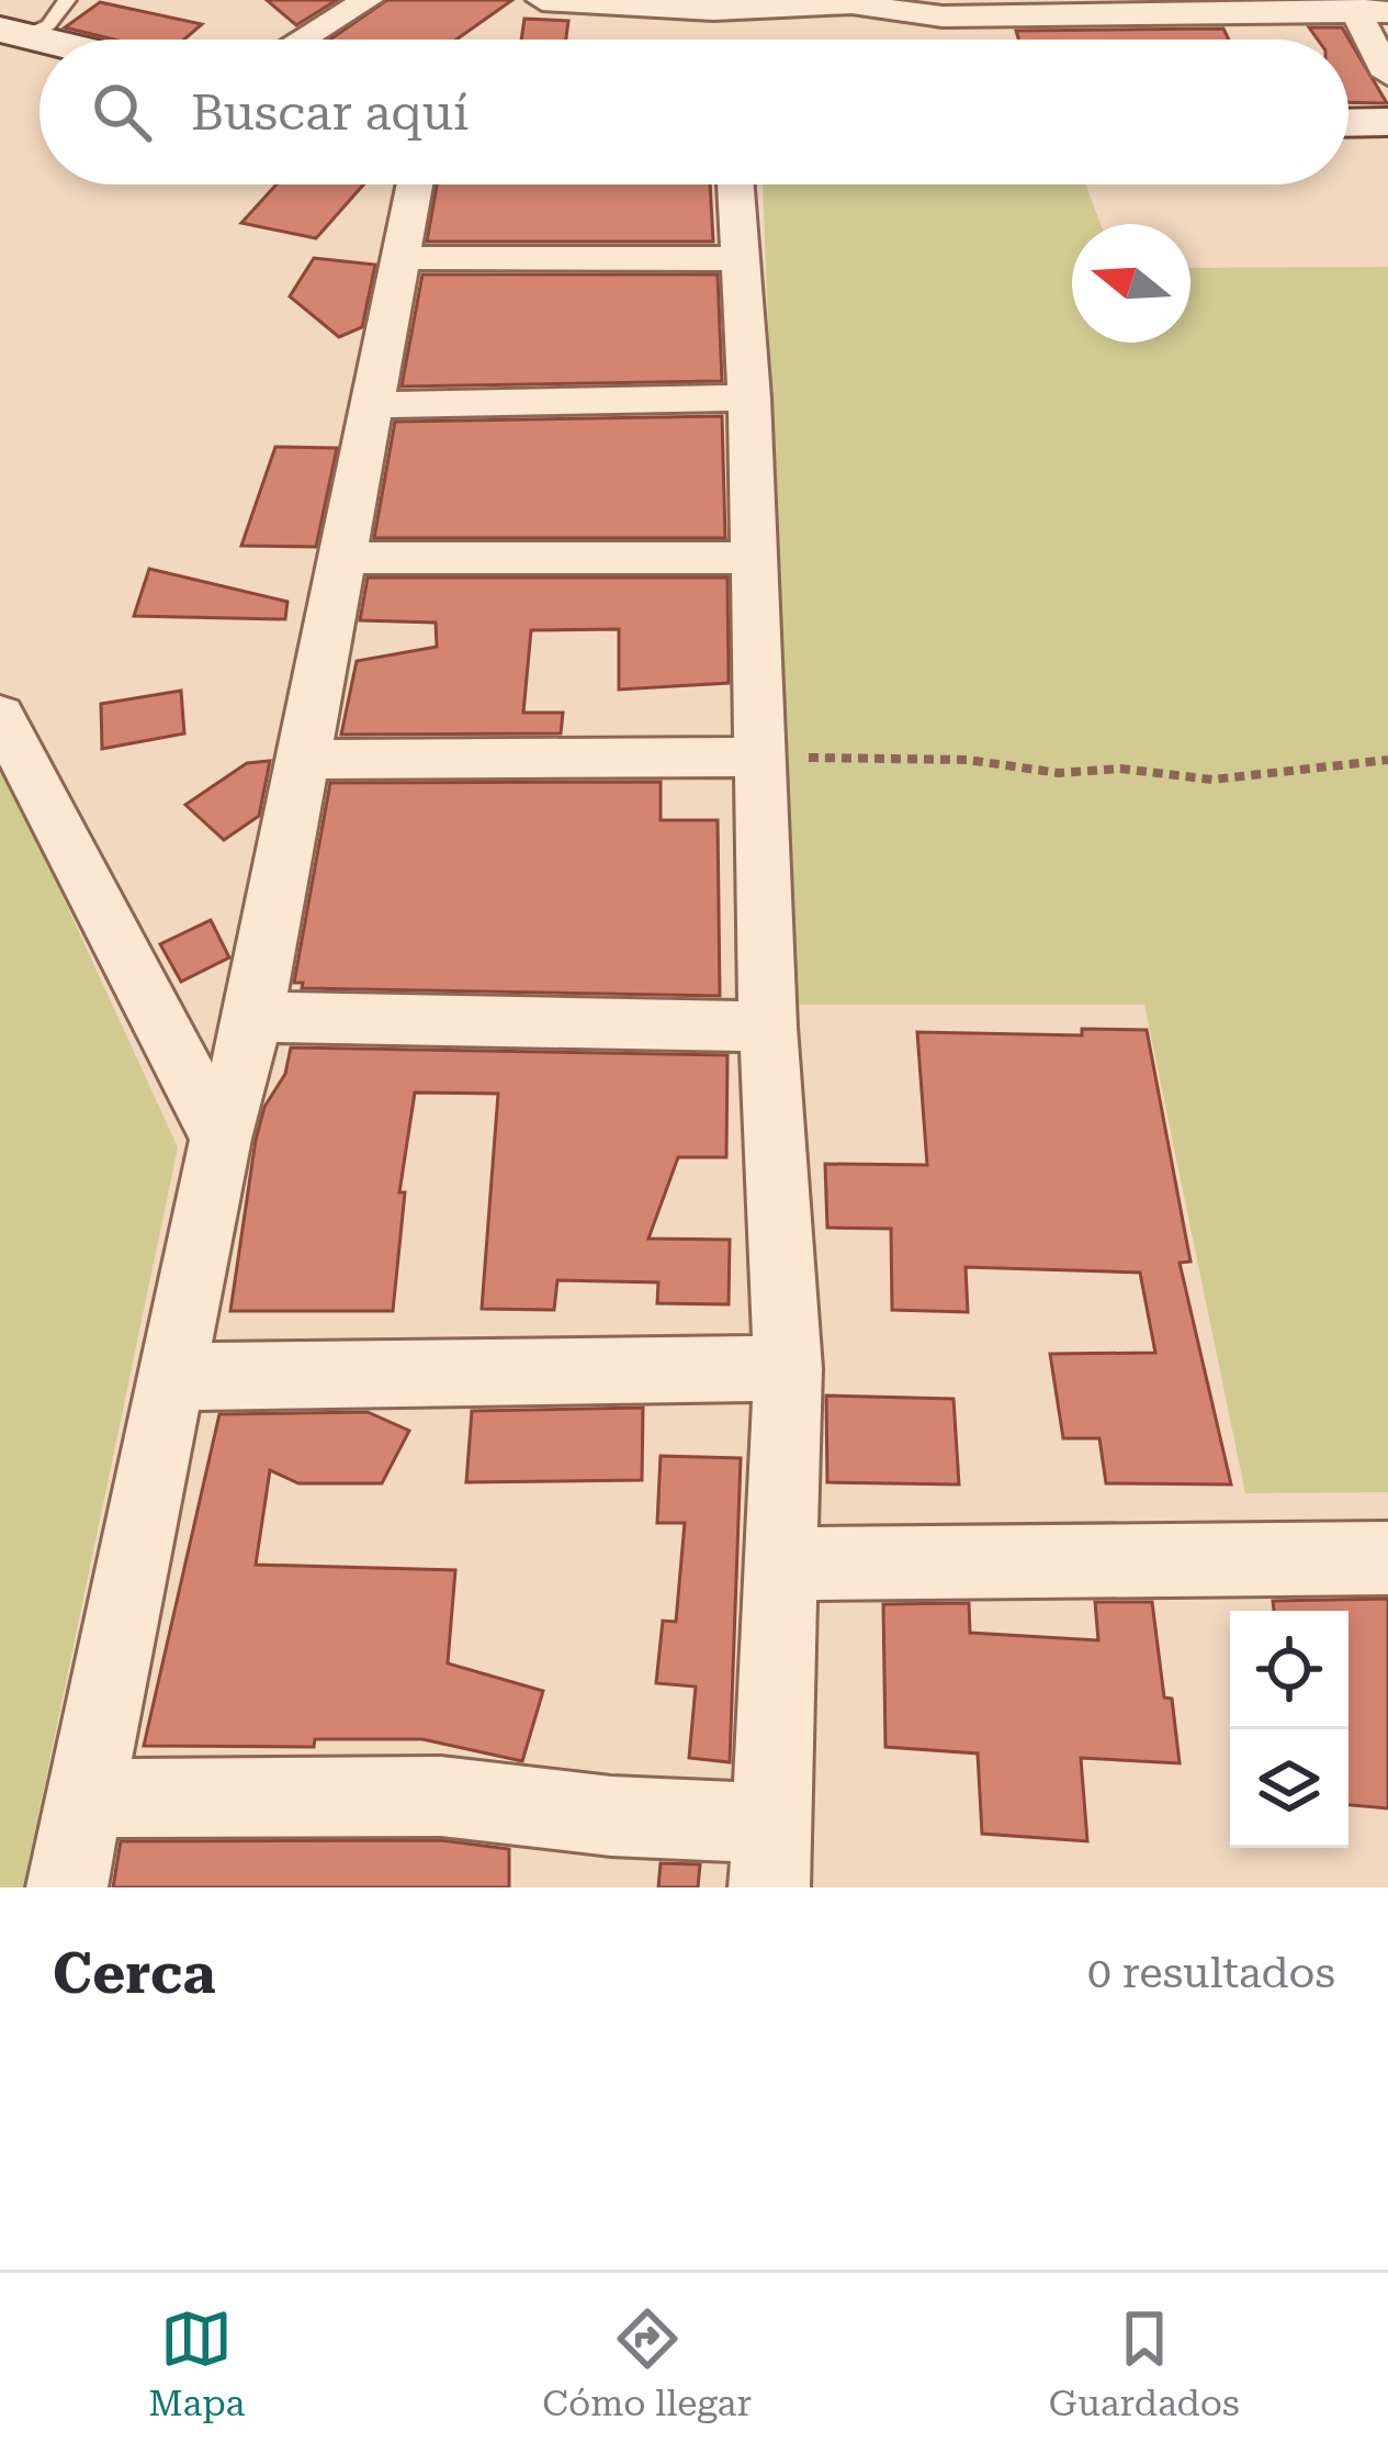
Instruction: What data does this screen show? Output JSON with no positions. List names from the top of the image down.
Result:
{
  "north": "left",
  "page": {
    "search": "Buscar aquí",
    "heading": ["Cerca", "0 resultados"],
    "nav": ["Mapa", "Cómo llegar", "Guardados"]
  }
}
